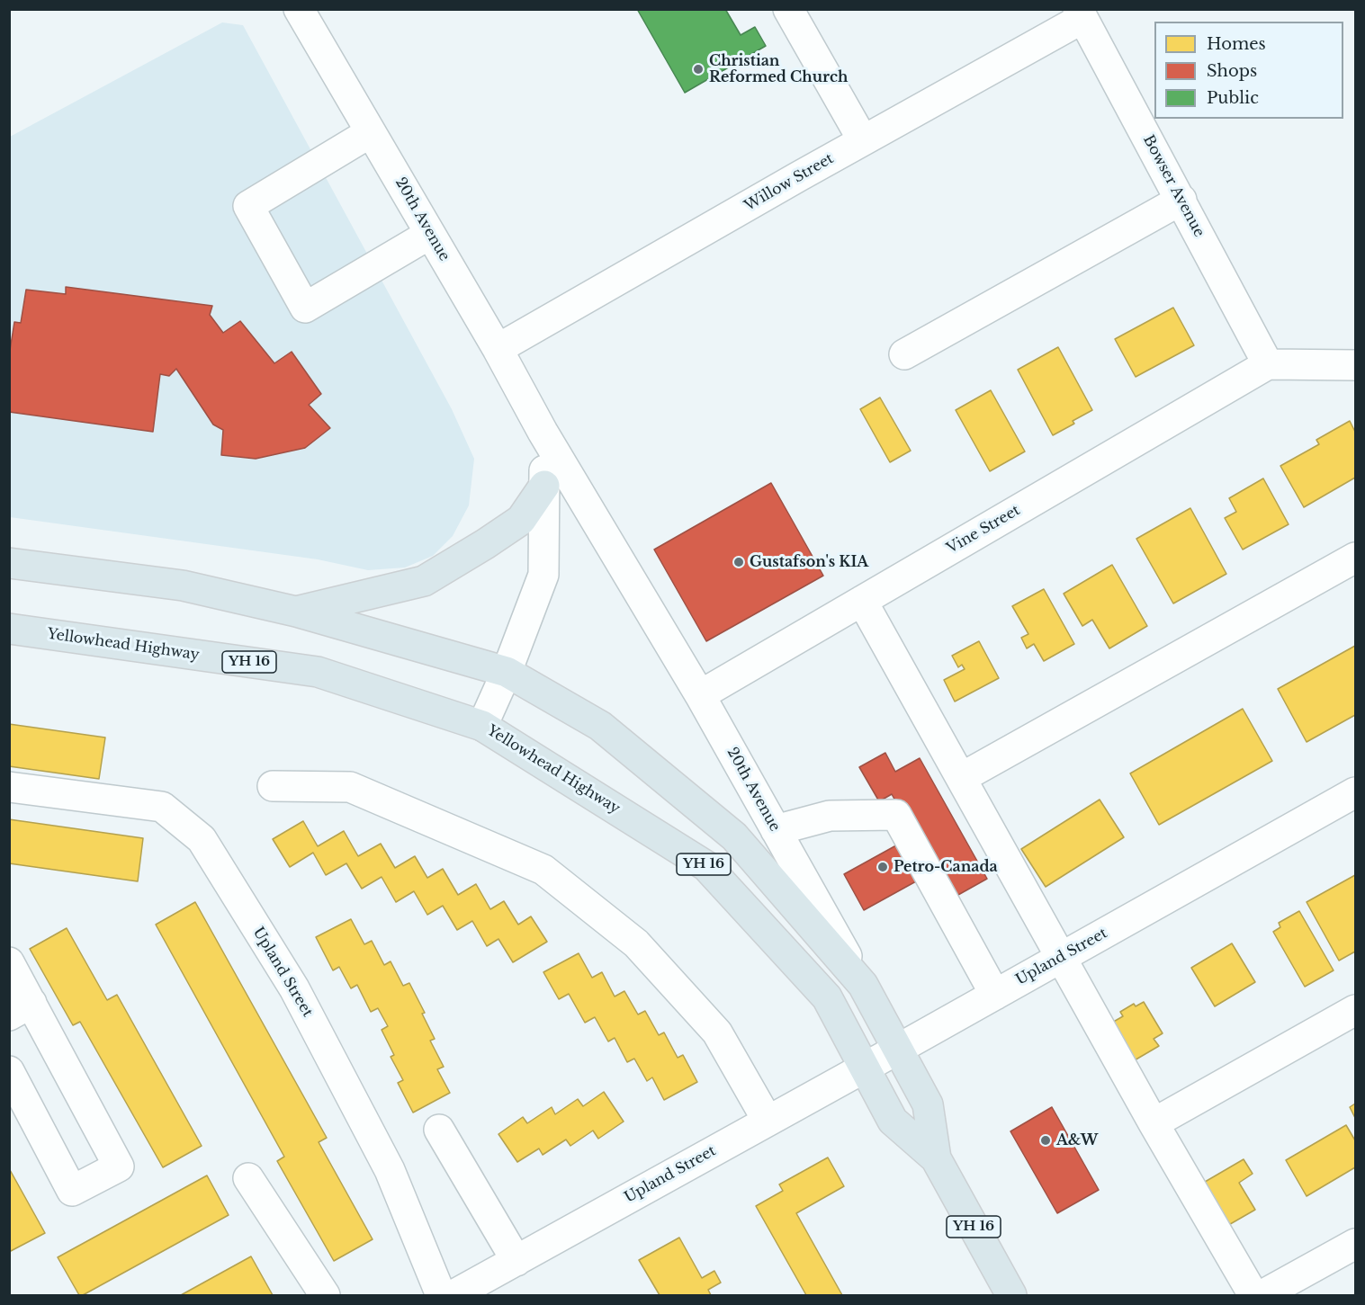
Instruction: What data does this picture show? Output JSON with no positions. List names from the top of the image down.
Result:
{
  "streets": {
    "highway": ["20th Avenue", "Yellowhead Highway", "YH 16"],
    "street": [
      "Willow Street",
      "Bowser Avenue",
      "Vine Street",
      "Upland Street"
    ]
  },
  "crossings": [
    ["Willow Street", "Bowser Avenue"],
    ["Willow Street", "20th Avenue"],
    ["Bowser Avenue", "Vine Street"],
    ["20th Avenue", "Vine Street"],
    ["20th Avenue", "Yellowhead Highway"],
    ["20th Avenue", "YH 16"],
    ["20th Avenue", "Upland Street"],
    ["Yellowhead Highway", "Upland Street"]
  ],
  "places": [
    "Christian Reformed Church",
    "Gustafson's KIA",
    "Petro-Canada",
    "A&W"
  ],
  "legend": ["Homes", "Shops", "Public"]
}
